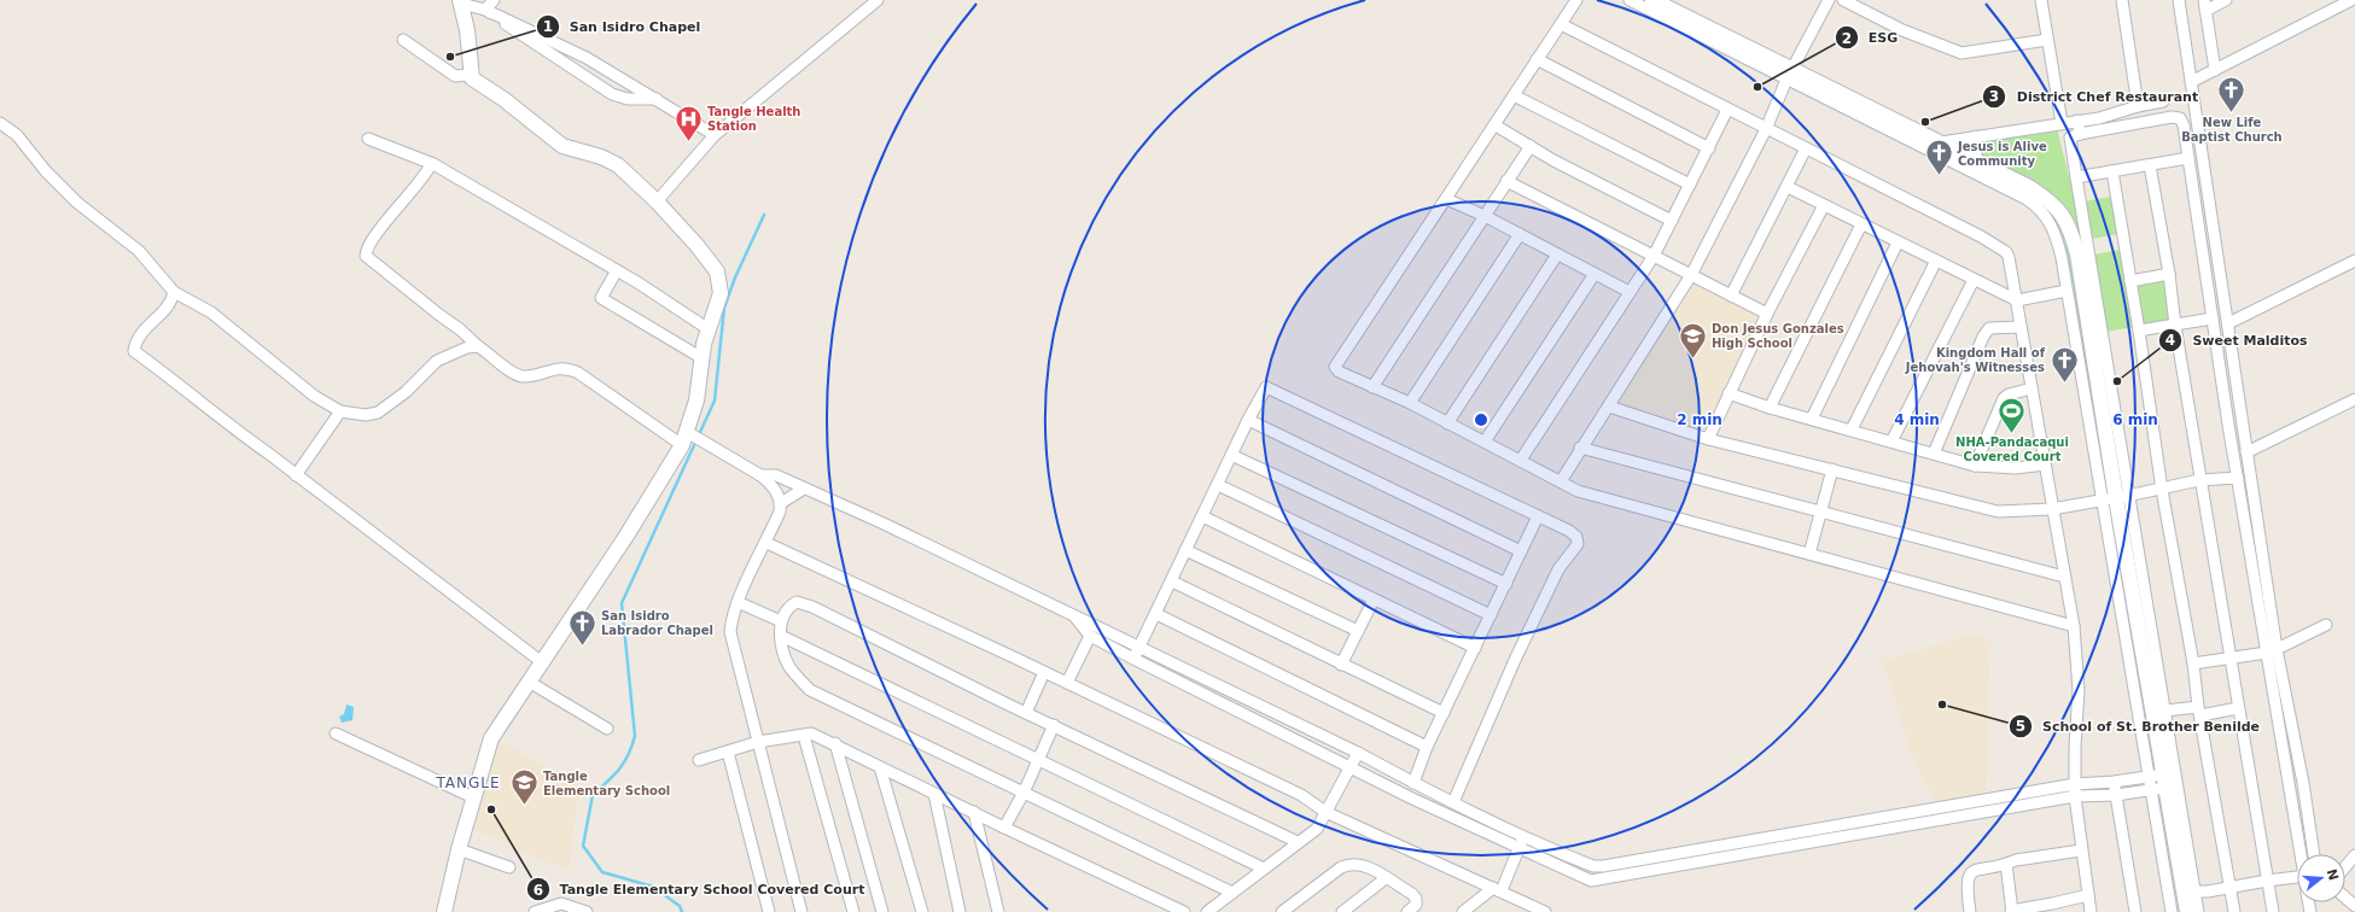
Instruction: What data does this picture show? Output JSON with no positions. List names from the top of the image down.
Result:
{
  "districts": ["TANGLE"],
  "places": {
    "other": [
      "San Isidro Chapel",
      "ESG",
      "District Chef Restaurant",
      "Sweet Malditos",
      "School of St. Brother Benilde",
      "Tangle Elementary School Covered Court"
    ],
    "church": [
      "New Life Baptist Church",
      "Jesus is Alive Community",
      "Kingdom Hall of Jehovah's Witnesses",
      "San Isidro Labrador Chapel"
    ],
    "hospital": ["Tangle Health Station"],
    "school or university": ["Don Jesus Gonzales High School", "Tangle Elementary School"],
    "sports": ["NHA-Pandacaqui Covered Court"]
  },
  "north": "right",
  "rings": ["2 min", "4 min", "6 min"]
}
